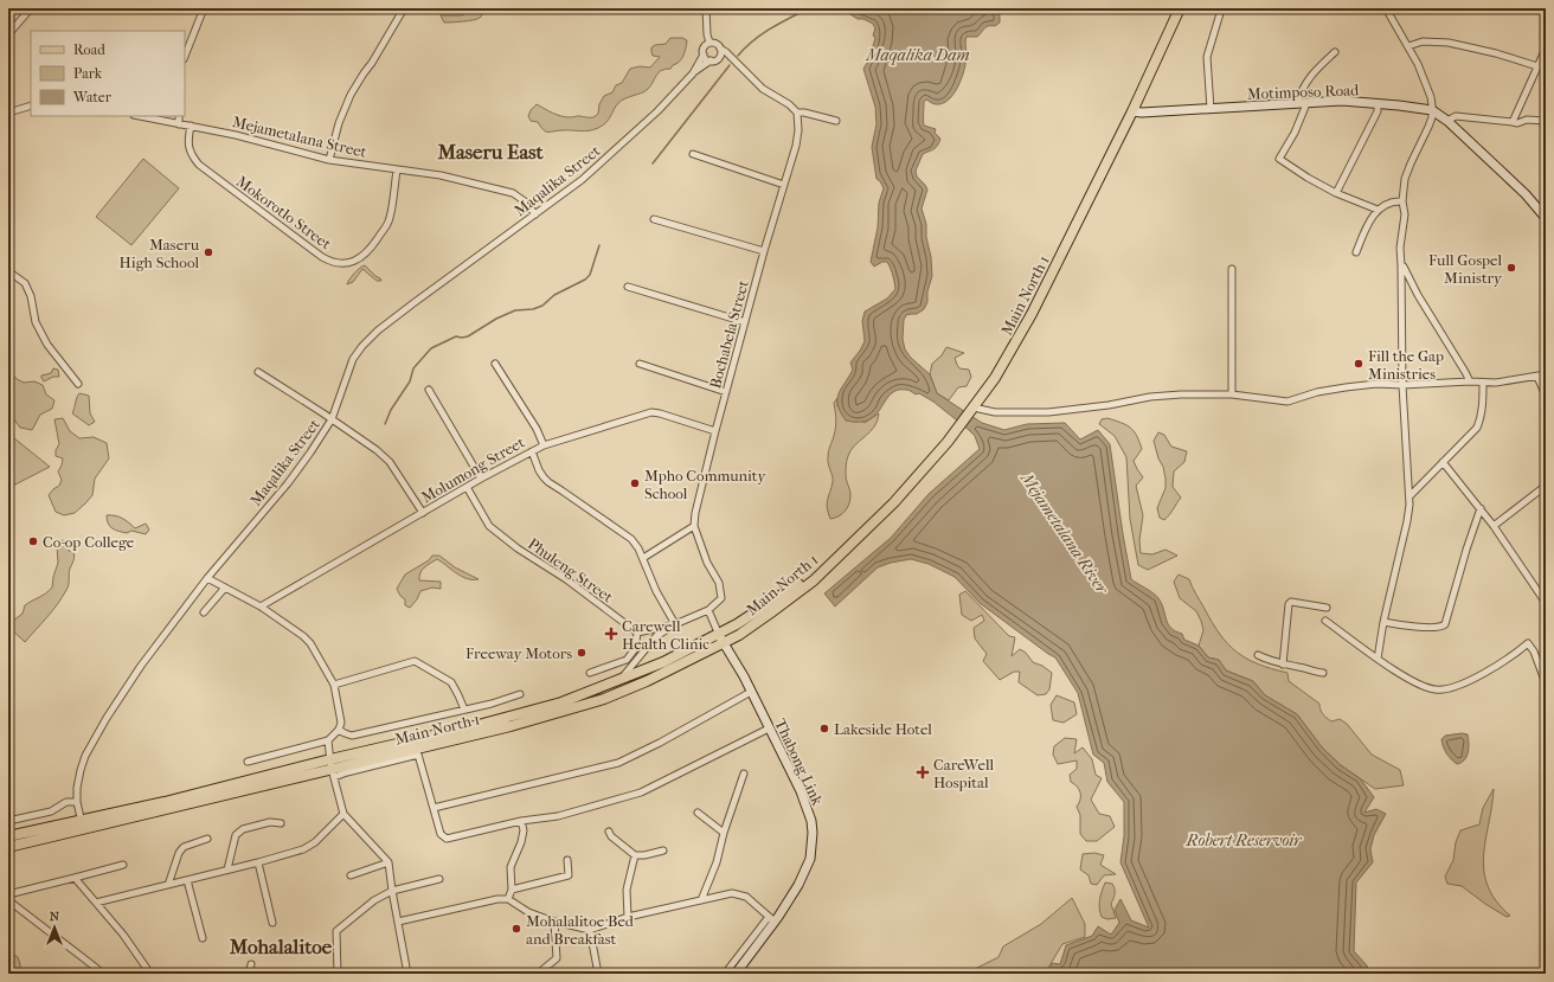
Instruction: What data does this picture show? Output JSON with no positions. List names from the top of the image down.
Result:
{
  "streets": {
    "main road": ["Main North 1"],
    "street": [
      "Motimposo Road",
      "Mejametalana Street",
      "Maqalika Street",
      "Mokorotlo Street",
      "Bochabela Street",
      "Molumong Street",
      "Phuleng Street",
      "Thabong Link"
    ]
  },
  "crossings": [
    ["Motimposo Road", "Main North 1"],
    ["Mejametalana Street", "Maqalika Street"],
    ["Mejametalana Street", "Mokorotlo Street"],
    ["Maqalika Street", "Main North 1"],
    ["Main North 1", "Thabong Link"],
    ["Bochabela Street", "Molumong Street"],
    ["Molumong Street", "Phuleng Street"]
  ],
  "districts": ["Maseru East", "Mohalalitoe"],
  "water": ["Maqalika Dam", "Mejametalana River", "Robert Reservoir"],
  "places": {
    "other": [
      "Maseru High School",
      "Full Gospel Ministry",
      "Fill the Gap Ministries",
      "Mpho Community School",
      "Co-op College",
      "Freeway Motors",
      "Lakeside Hotel",
      "Mohalalitoe Bed and Breakfast"
    ],
    "health": ["Carewell Health Clinic", "CareWell Hospital"]
  },
  "legend": ["Road", "Park", "Water"],
  "north": "top"
}
